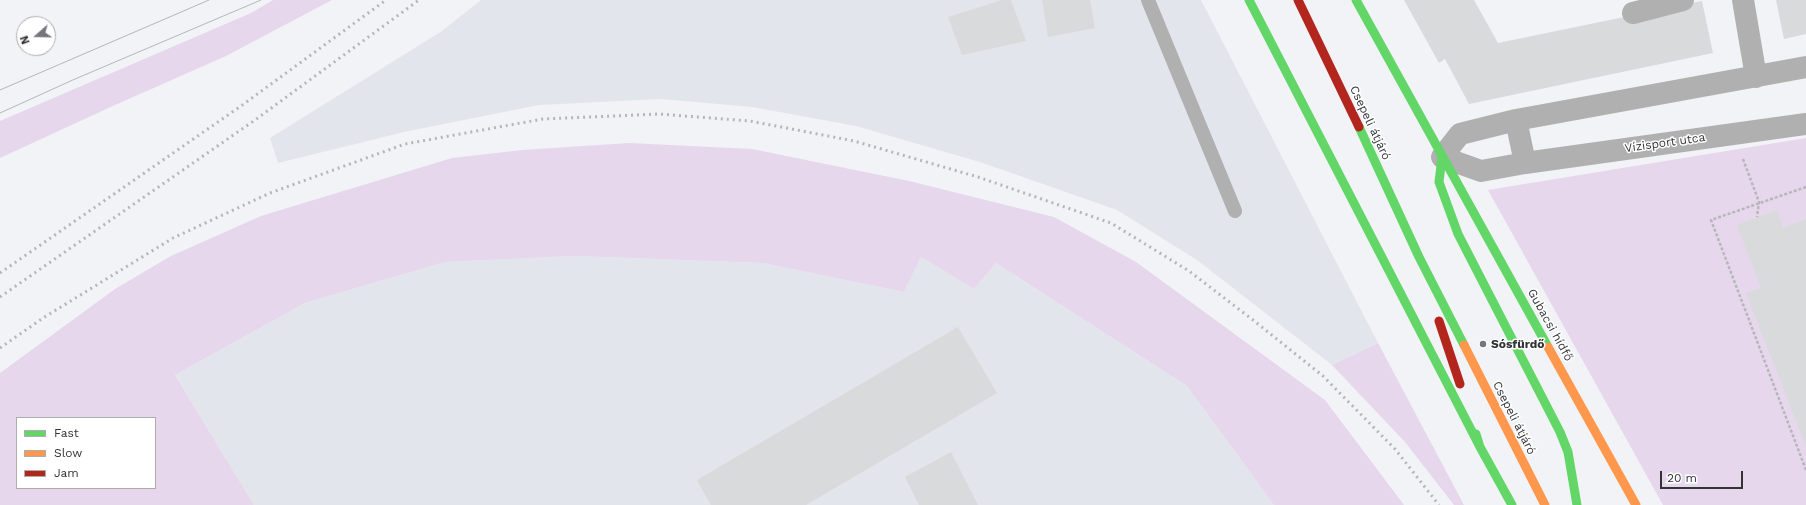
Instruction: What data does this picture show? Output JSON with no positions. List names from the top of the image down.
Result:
{
  "streets": {
    "main road": ["Csepeli átjáró", "Gubacsi hídfő"],
    "street": ["Vízisport utca"]
  },
  "crossings": [
    ["Vízisport utca", "Gubacsi hídfő"]
  ],
  "places": ["Sósfürdő"],
  "legend": ["Fast", "Slow", "Jam"],
  "scale_bar": "20 m",
  "north": "left"
}
